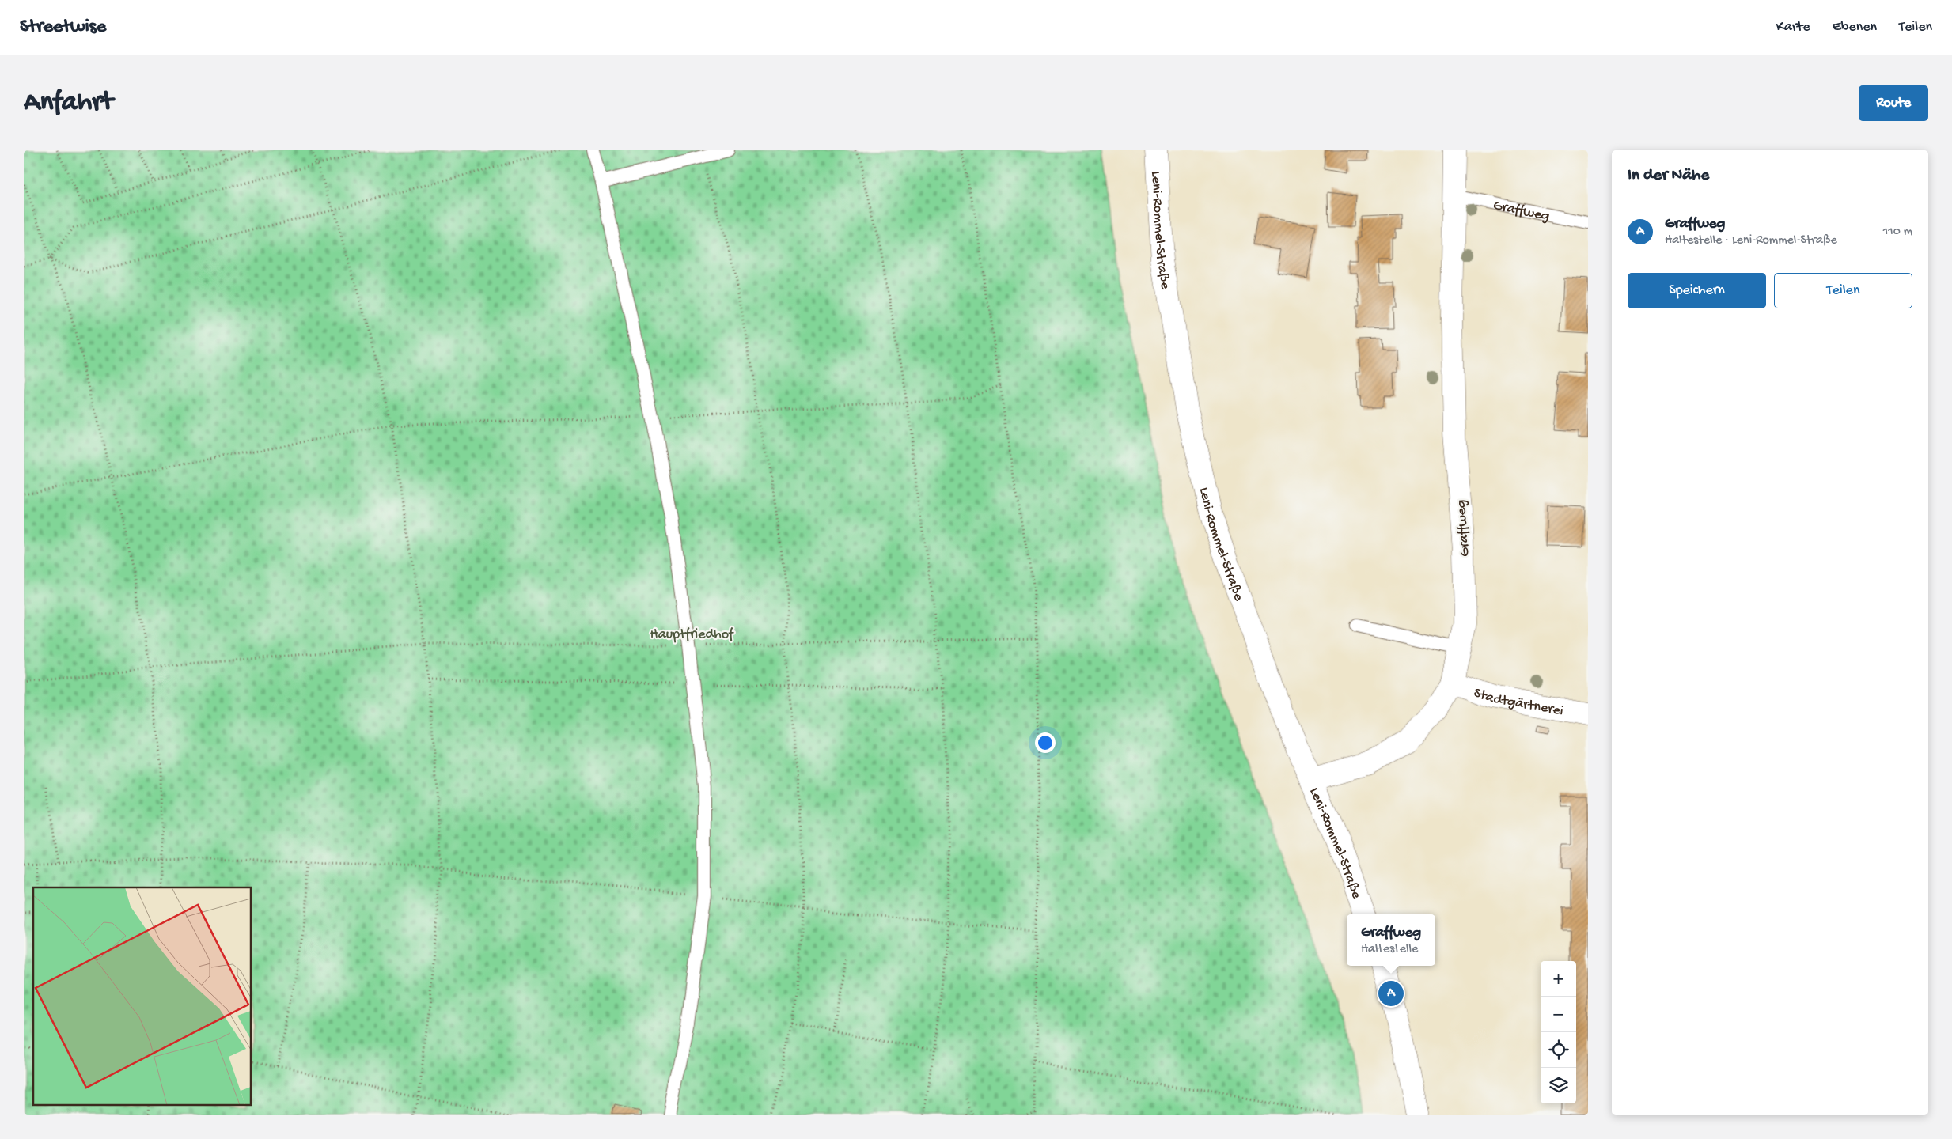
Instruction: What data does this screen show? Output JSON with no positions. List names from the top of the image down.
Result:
{
  "streets": {
    "main road": ["Graffweg", "Leni-Rommel-Straße", "Stadtgärtnerei"]
  },
  "crossings": [
    ["Graffweg", "Leni-Rommel-Straße"],
    ["Graffweg", "Stadtgärtnerei"]
  ],
  "parks": ["Hauptfriedhof"],
  "page": {
    "header": "Streetwise",
    "nav": ["Karte", "Ebenen", "Teilen"],
    "buttons": [
      "Route",
      ["Speichern", "Teilen"]
    ],
    "title": "Anfahrt",
    "heading": "In der Nähe",
    "list": [
      {
        "mark": "A",
        "name": "Graffweg",
        "note": "Haltestelle · Leni-Rommel-Straße",
        "value": "110 m"
      }
    ],
    "popup": ["Graffweg", "Haltestelle"],
    "map_buttons": ["+", "−"],
    "pins": "A"
  }
}
